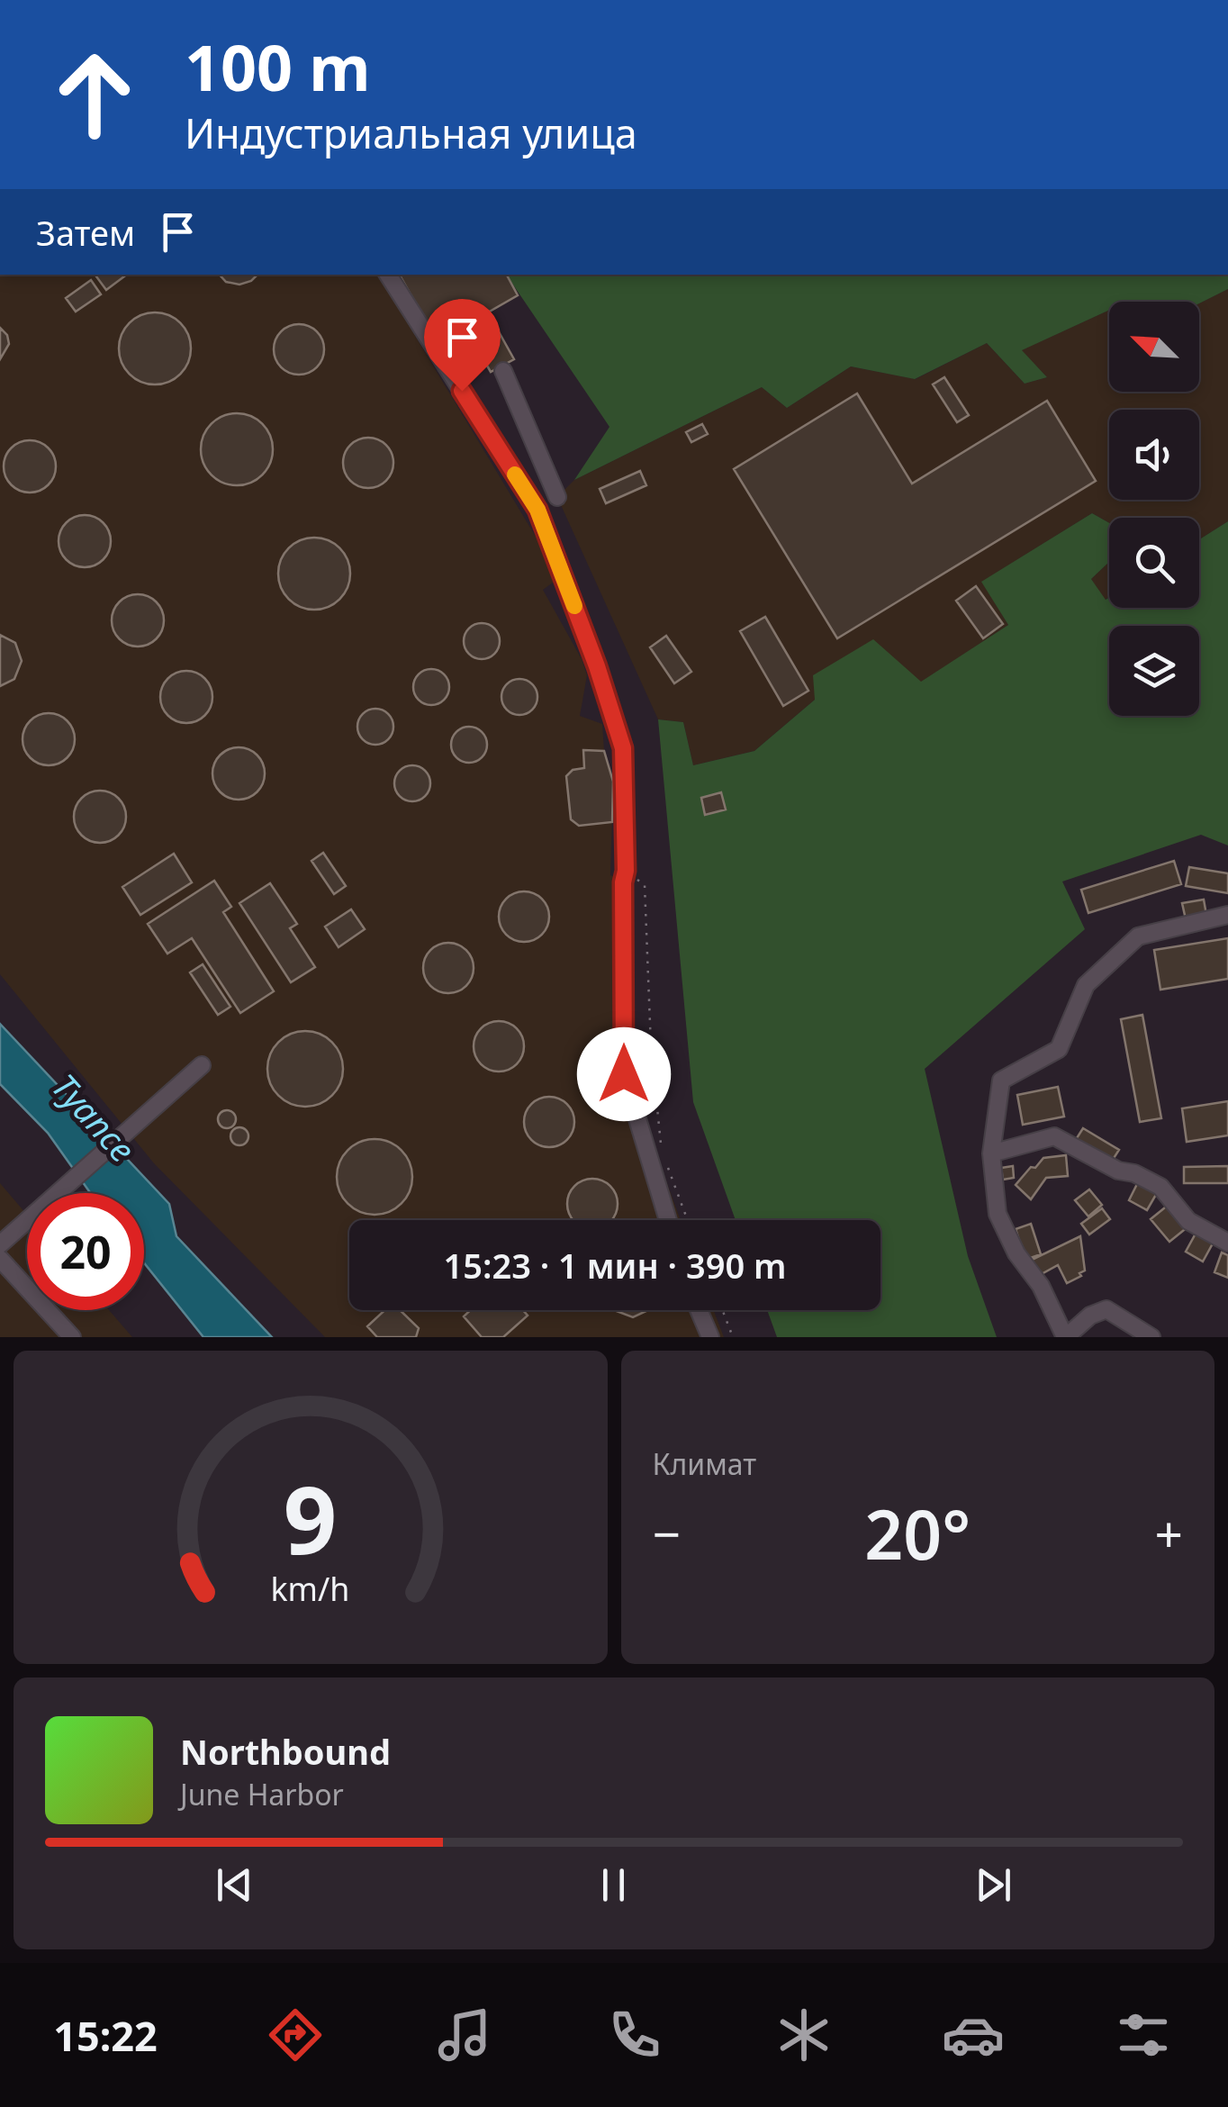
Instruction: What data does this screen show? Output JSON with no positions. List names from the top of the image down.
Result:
{
  "water": ["Туапсе"],
  "north": "top left",
  "page": {
    "turn": ["100 m", "Индустриальная улица"],
    "then": "Затем",
    "limit": "20",
    "trip": "15:23 · 1 мин · 390 m",
    "tile": "Климат",
    "heat": ["−", "20°", "+"],
    "song": ["Northbound", "June Harbor"],
    "tabs": "15:22",
    "gauge": ["9", "km/h"]
  }
}
